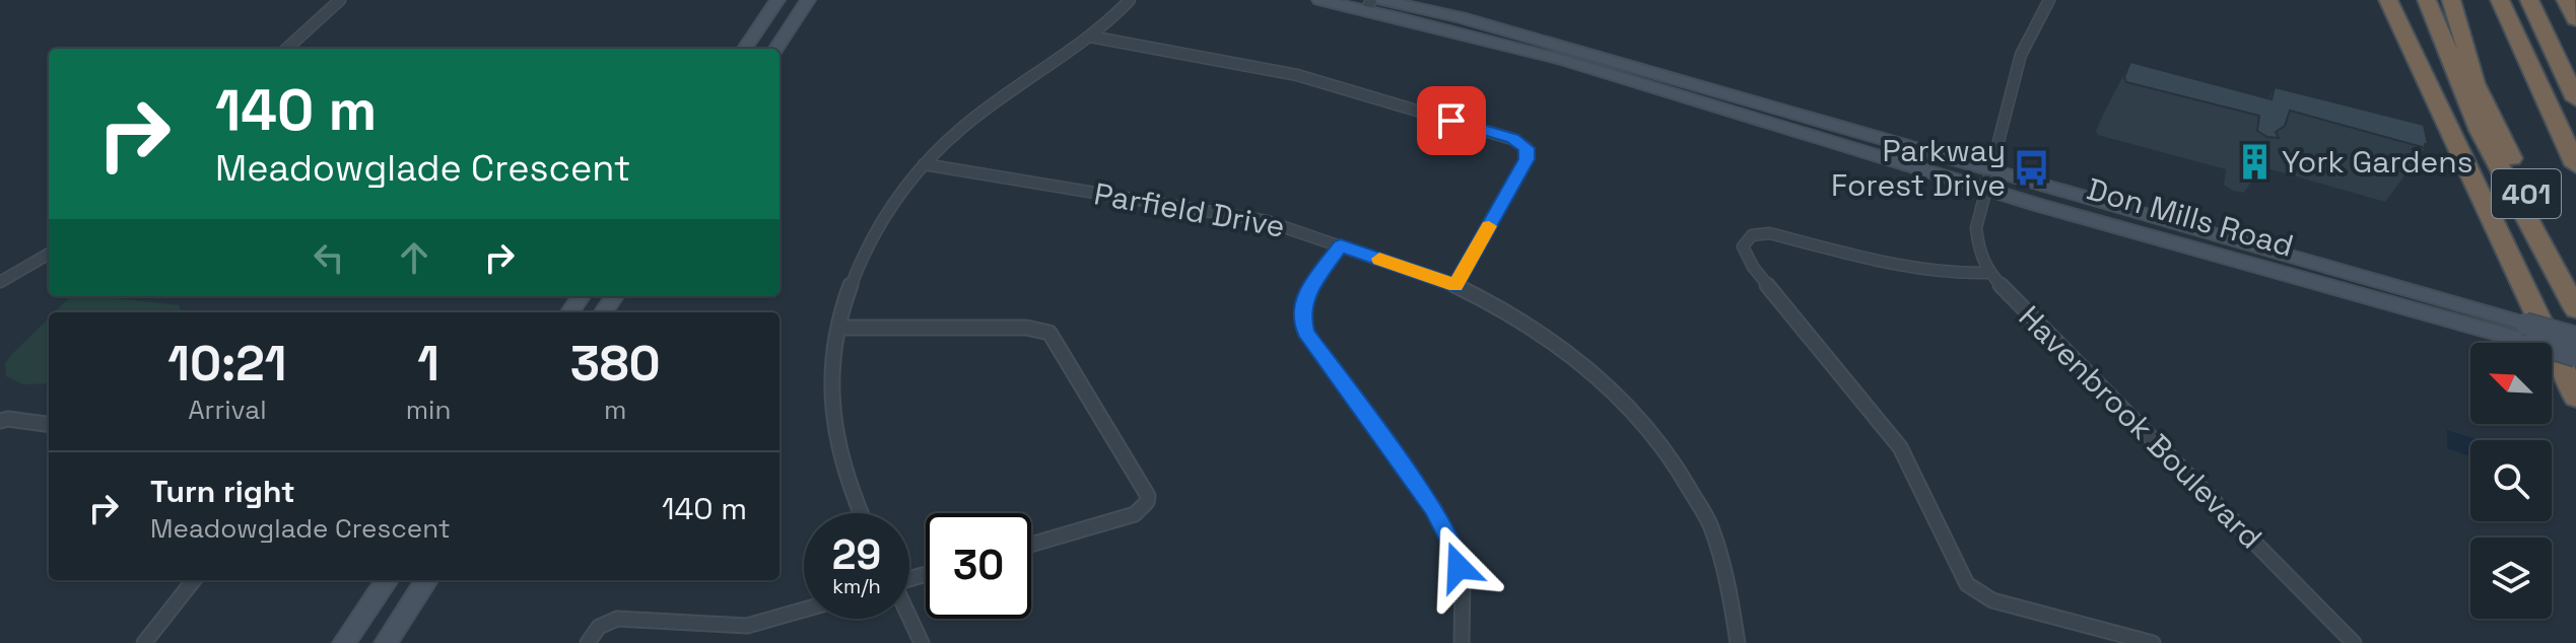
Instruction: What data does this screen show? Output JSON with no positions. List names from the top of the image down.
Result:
{
  "streets": {
    "highway": ["401"],
    "main road": ["Don Mills Road"],
    "street": ["Parfield Drive", "Havenbrook Boulevard"]
  },
  "crossings": [
    ["Don Mills Road", "Havenbrook Boulevard"]
  ],
  "places": {
    "building": ["York Gardens"],
    "bus stop": ["Parkway Forest Drive"]
  },
  "north": "top left",
  "page": {
    "turn": ["140 m", "Meadowglade Crescent"],
    "eta": [
      "10:21",
      "Arrival",
      "1",
      "min",
      "380",
      "m"
    ],
    "list": [
      {
        "name": "Turn right",
        "note": "Meadowglade Crescent",
        "value": "140 m"
      }
    ],
    "speed": "29 km/h",
    "limit": "30"
  }
}
